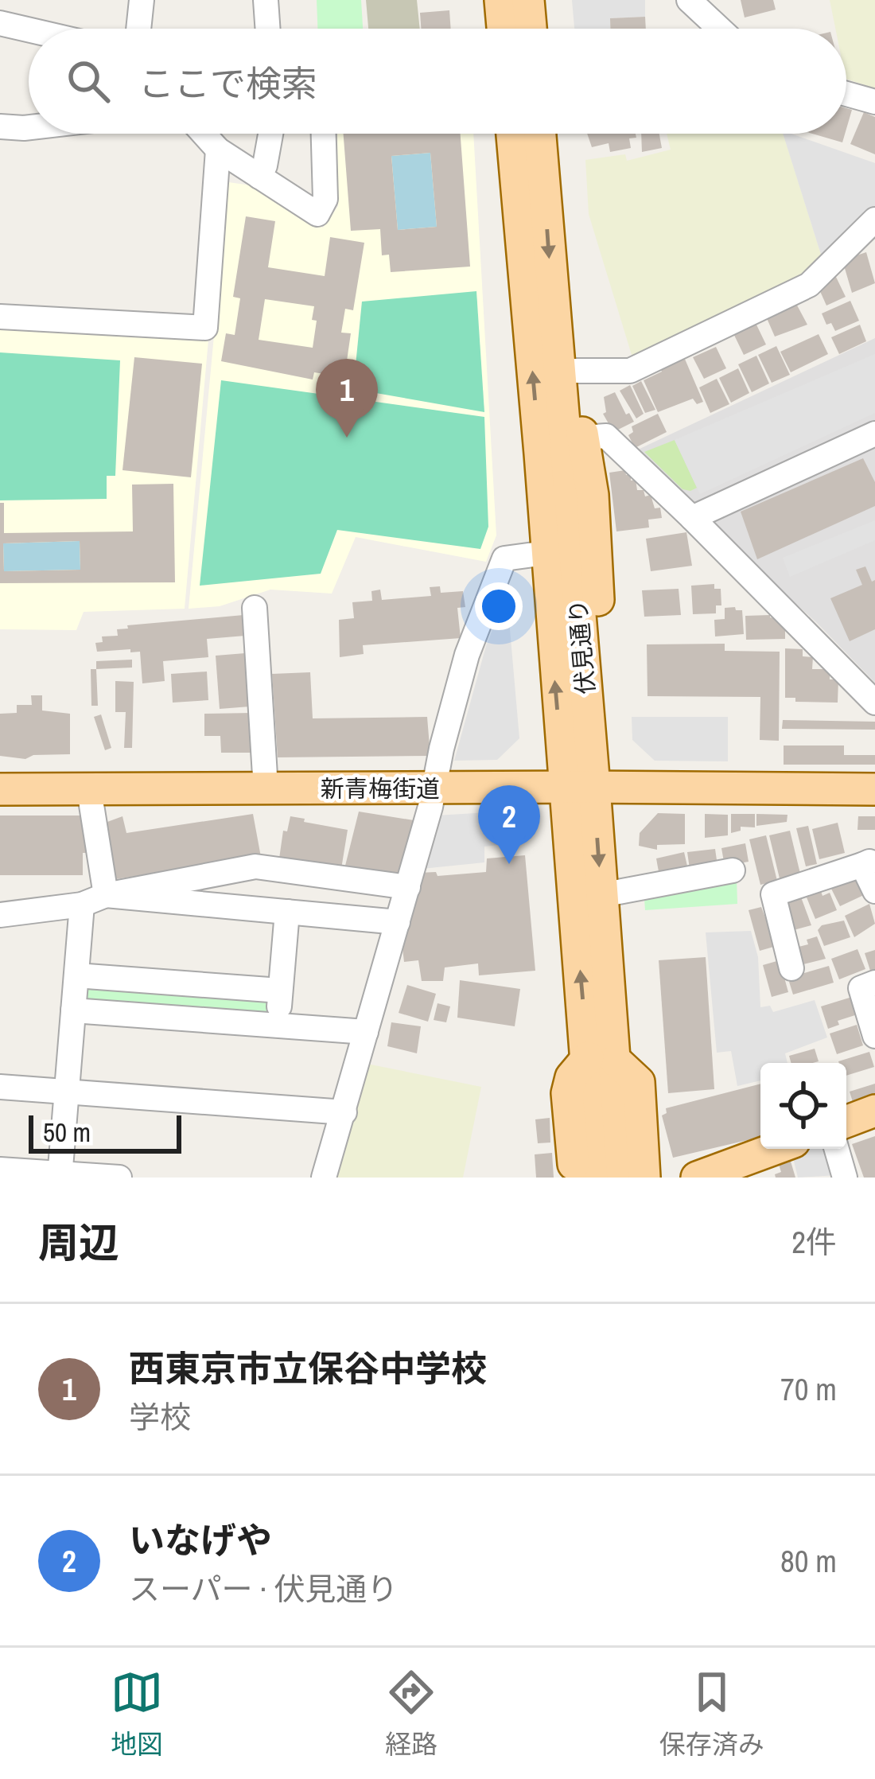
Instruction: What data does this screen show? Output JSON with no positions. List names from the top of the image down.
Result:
{
  "streets": {
    "main road": ["伏見通り", "新青梅街道"]
  },
  "crossings": [
    ["伏見通り", "新青梅街道"]
  ],
  "scale_bar": "50 m",
  "page": {
    "search": "ここで検索",
    "pins": ["1", "2"],
    "scale": "50 m",
    "heading": ["周辺", "2件"],
    "list": [
      {
        "mark": "1",
        "name": "西東京市立保谷中学校",
        "note": "学校",
        "value": "70 m"
      },
      {
        "mark": "2",
        "name": "いなげや",
        "note": "スーパー · 伏見通り",
        "value": "80 m"
      }
    ],
    "nav": ["地図", "経路", "保存済み"]
  }
}
